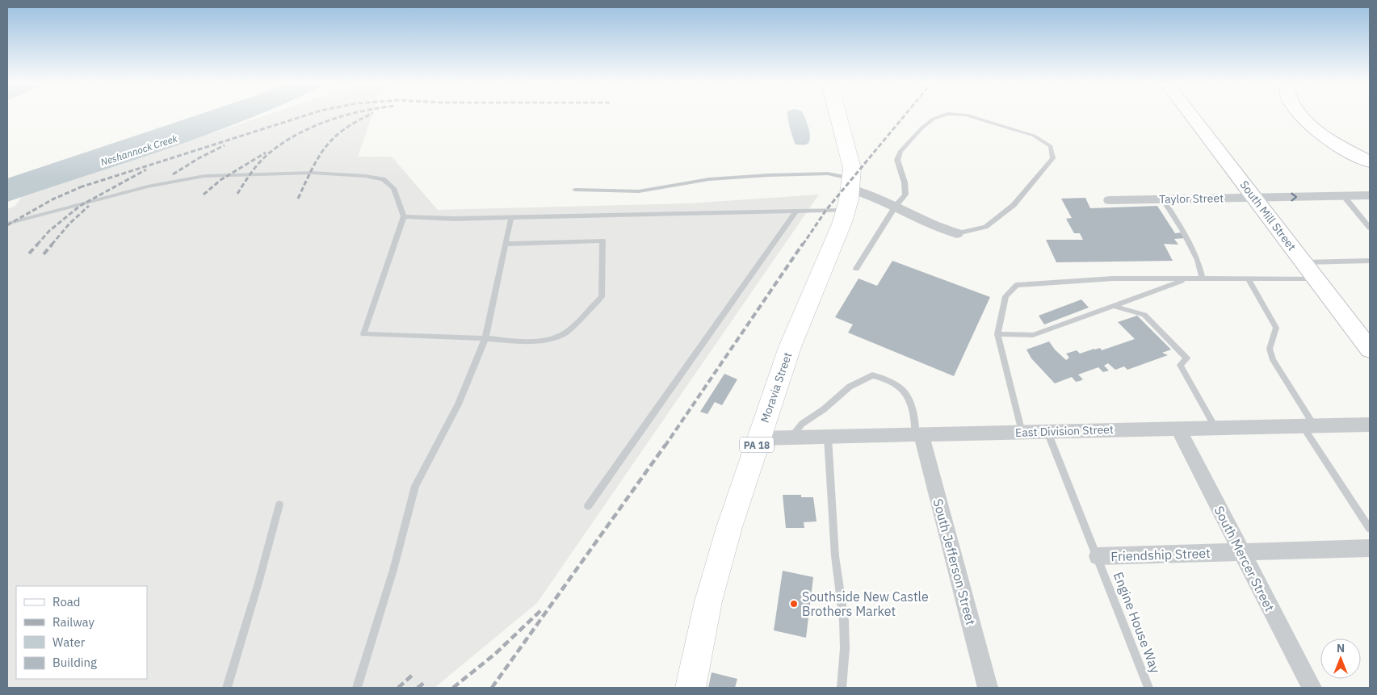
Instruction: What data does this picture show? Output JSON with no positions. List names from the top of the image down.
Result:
{
  "streets": {
    "main road": ["Moravia Street", "PA 18"],
    "street": [
      "Taylor Street",
      "South Mill Street",
      "East Division Street",
      "Friendship Street",
      "South Mercer Street",
      "South Jefferson Street"
    ],
    "lane": ["Engine House Way"]
  },
  "crossings": [
    ["Taylor Street", "South Mill Street"],
    ["Moravia Street", "East Division Street"],
    ["Moravia Street", "PA 18"],
    ["East Division Street", "South Mercer Street"],
    ["East Division Street", "South Jefferson Street"],
    ["East Division Street", "Engine House Way"],
    ["Friendship Street", "South Mercer Street"],
    ["Friendship Street", "Engine House Way"]
  ],
  "water": ["Neshannock Creek"],
  "places": ["Southside New Castle Brothers Market"],
  "legend": [
    "Road",
    "Railway",
    "Water",
    "Building"
  ],
  "north": "top"
}
